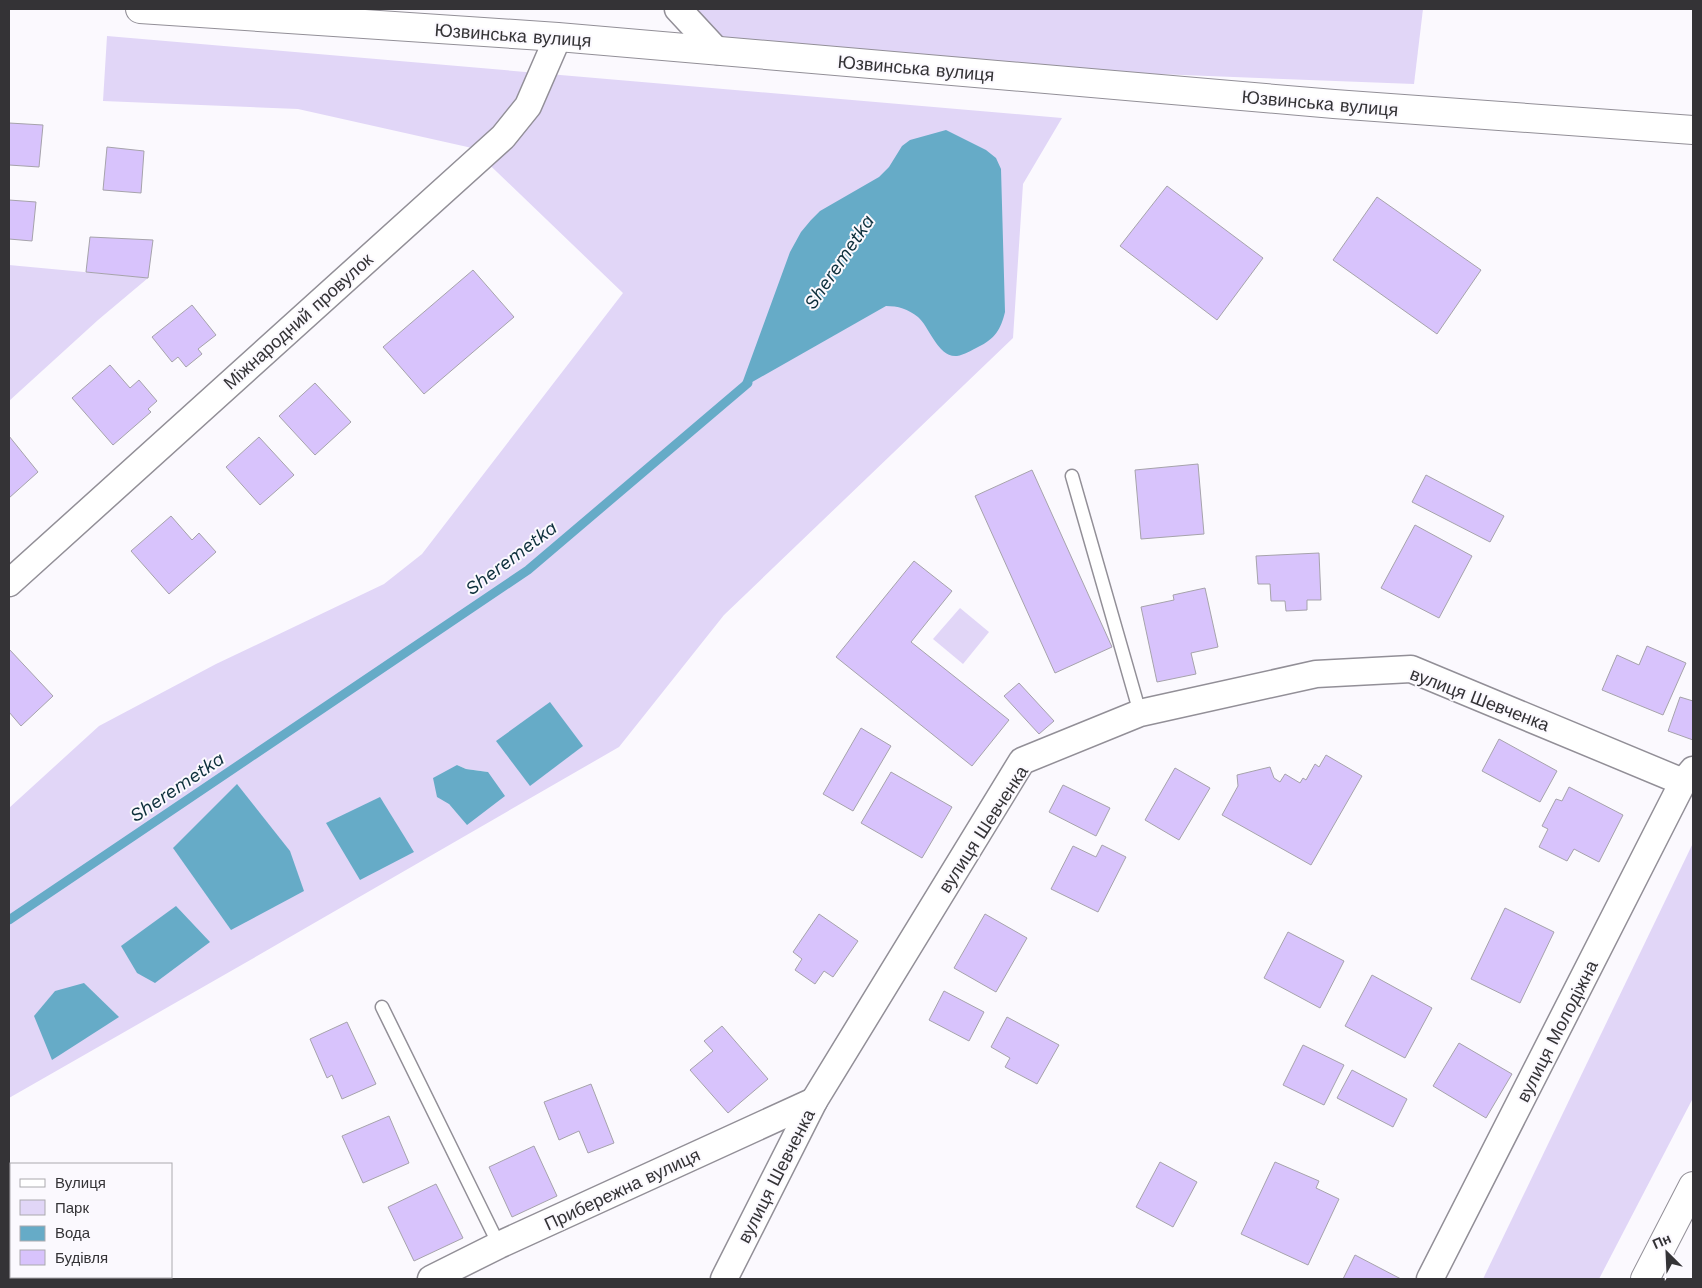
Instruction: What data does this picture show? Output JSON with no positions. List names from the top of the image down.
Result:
{
  "streets": {
    "main road": ["Юзвинська вулиця"],
    "street": [
      "Міжнародний провулок",
      "вулиця Шевченка",
      "вулиця Молодіжна",
      "Прибережна вулиця"
    ]
  },
  "crossings": [
    ["Юзвинська вулиця", "Міжнародний провулок"],
    ["вулиця Шевченка", "вулиця Молодіжна"],
    ["вулиця Шевченка", "Прибережна вулиця"]
  ],
  "water": ["Sheremetka"],
  "legend": [
    "Вулиця",
    "Парк",
    "Вода",
    "Будівля"
  ],
  "north": "top left"
}
